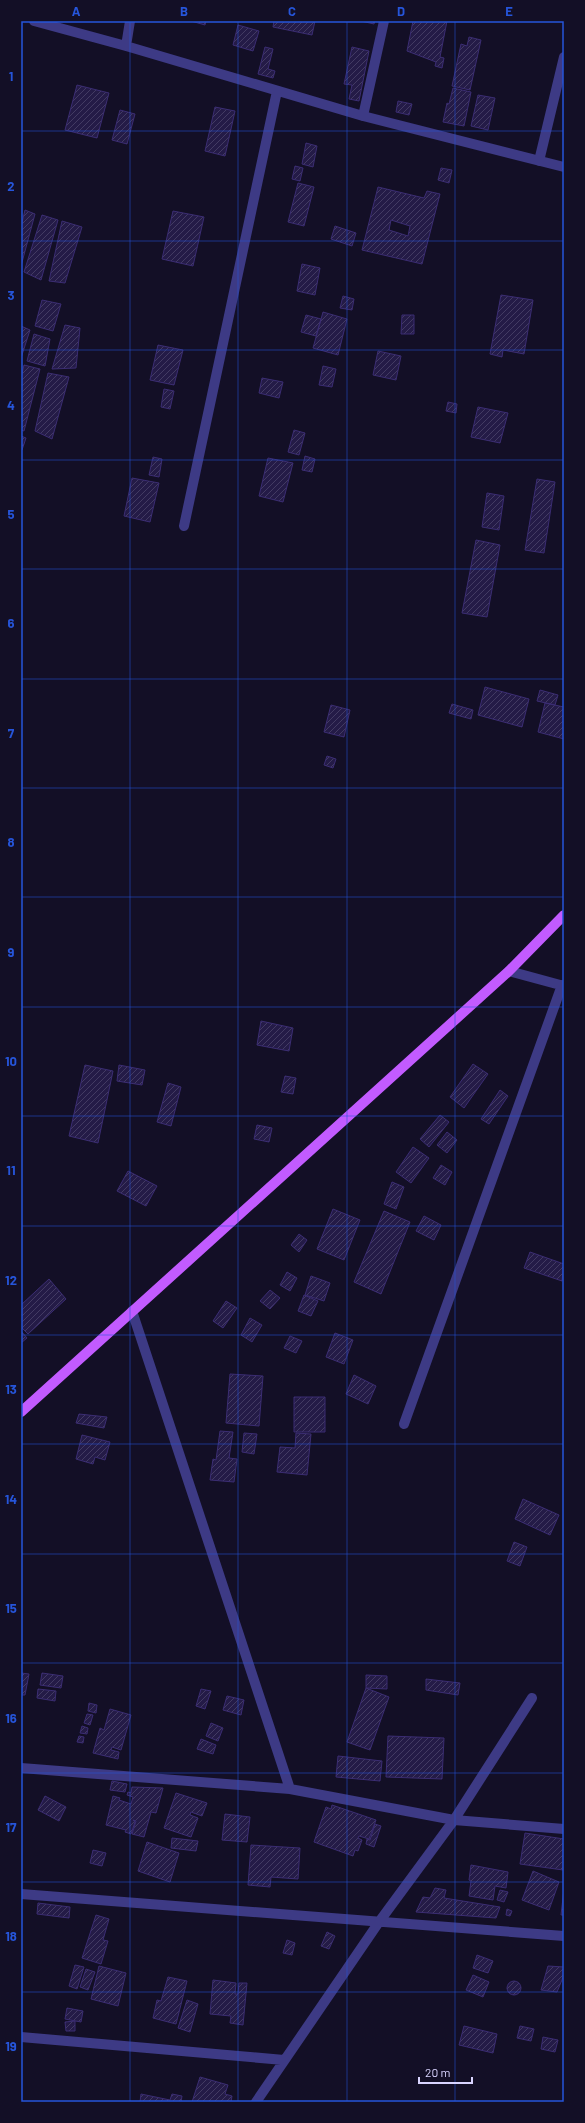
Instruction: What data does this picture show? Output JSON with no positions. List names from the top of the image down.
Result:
{
  "scale_bar": "20 m",
  "grid": {
    "columns": [
      "A",
      "B",
      "C",
      "D",
      "E"
    ],
    "rows": [
      "1",
      "2",
      "3",
      "4",
      "5",
      "6",
      "7",
      "8",
      "9",
      "10",
      "11",
      "12",
      "13",
      "14",
      "15",
      "16",
      "17",
      "18",
      "19"
    ]
  }
}
